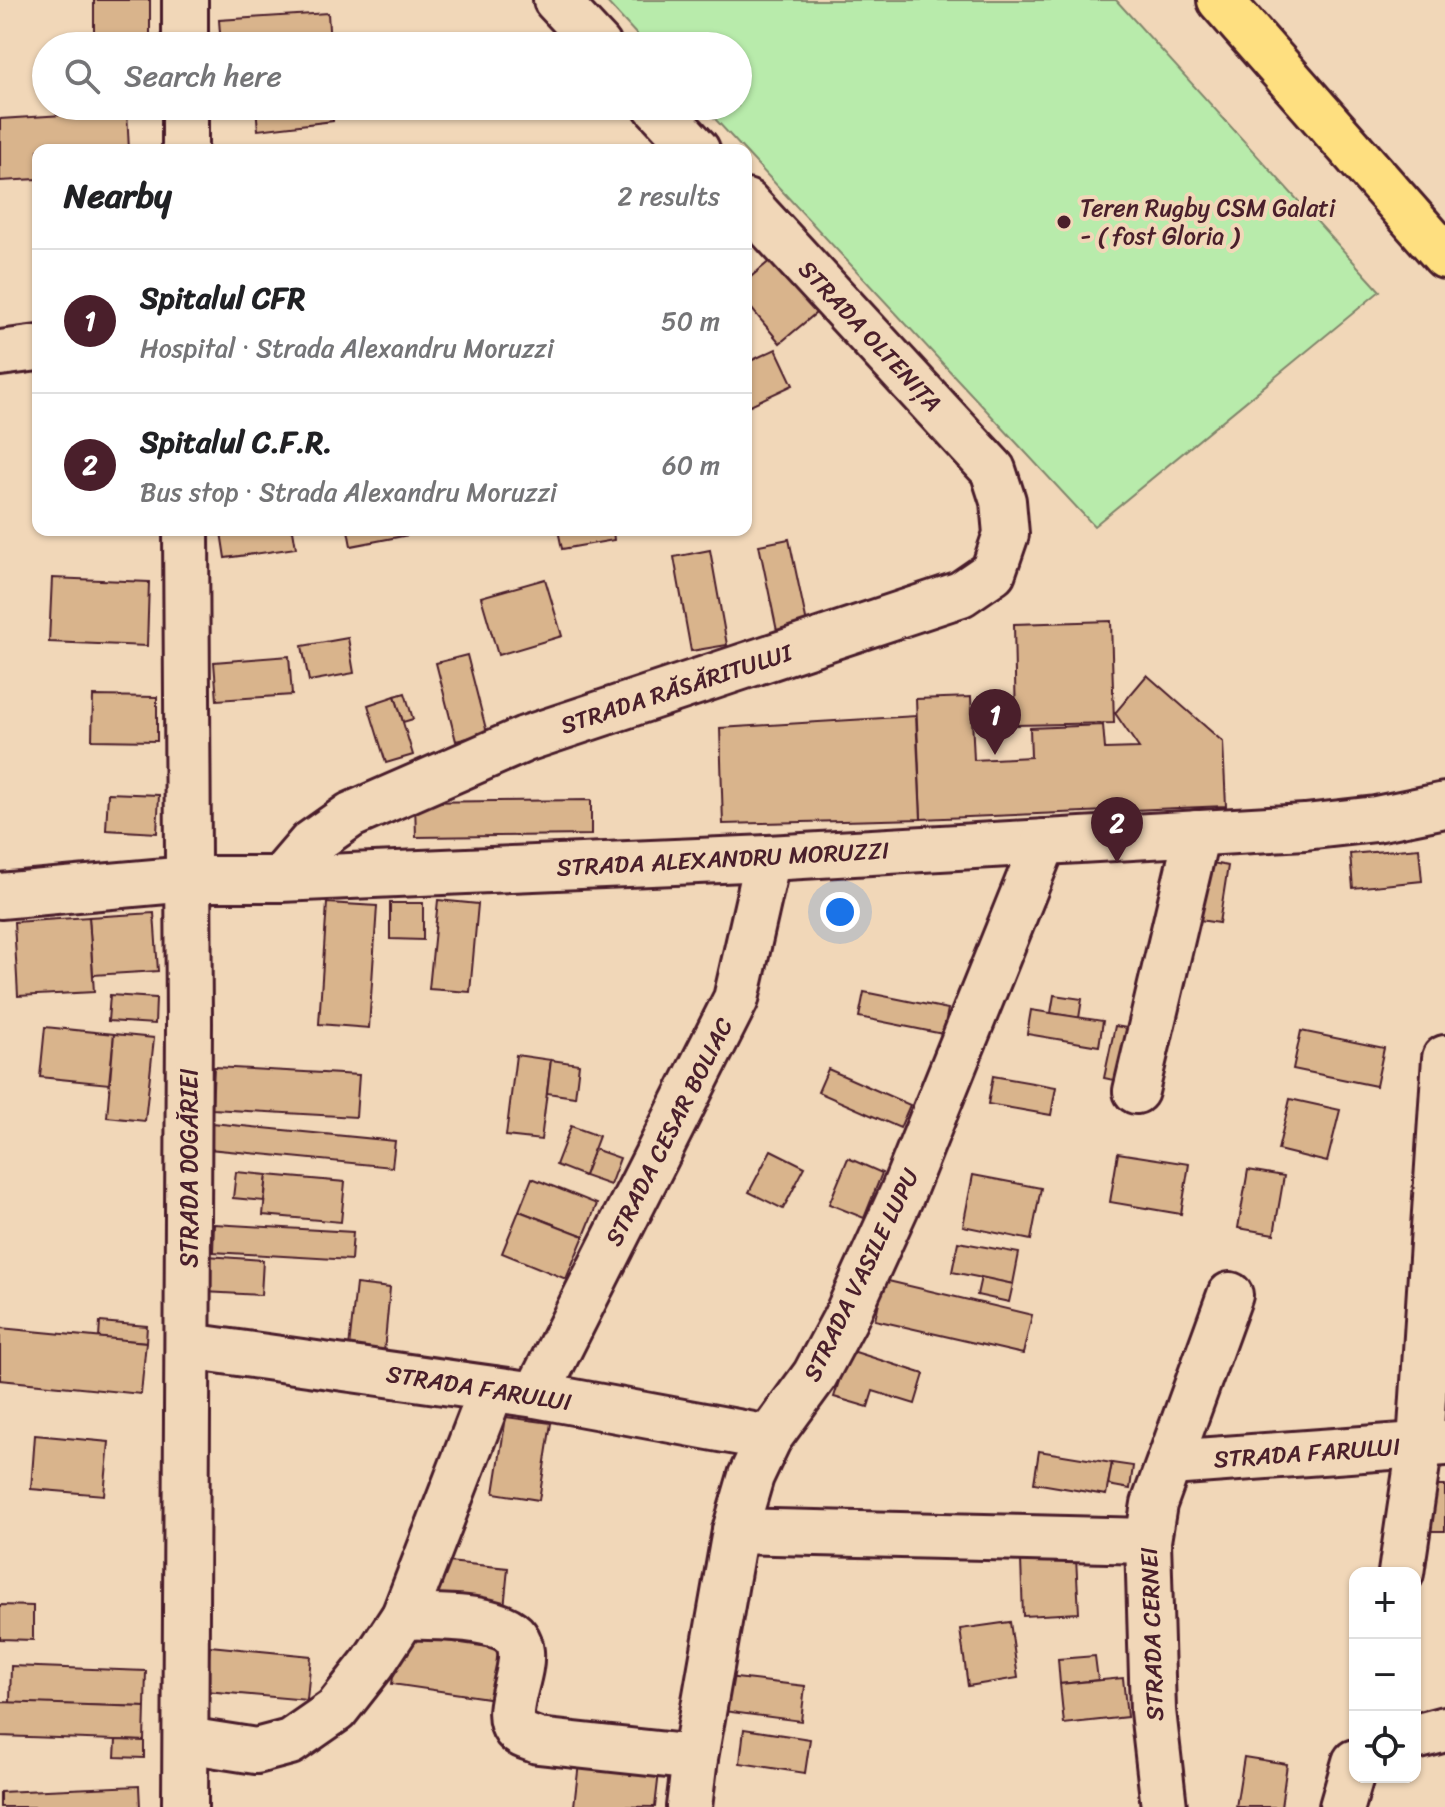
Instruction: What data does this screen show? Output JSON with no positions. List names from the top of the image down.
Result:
{
  "streets": {
    "street": [
      "STRADA OLTENIȚA",
      "STRADA RĂSĂRITULUI",
      "STRADA ALEXANDRU MORUZZI",
      "STRADA CESAR BOLIAC",
      "STRADA DOGĂRIEI",
      "STRADA VASILE LUPU",
      "STRADA FARULUI",
      "STRADA CERNEI"
    ]
  },
  "crossings": [
    ["STRADA OLTENIȚA", "STRADA RĂSĂRITULUI"],
    ["STRADA RĂSĂRITULUI", "STRADA ALEXANDRU MORUZZI"],
    ["STRADA ALEXANDRU MORUZZI", "STRADA CESAR BOLIAC"],
    ["STRADA ALEXANDRU MORUZZI", "STRADA DOGĂRIEI"],
    ["STRADA ALEXANDRU MORUZZI", "STRADA VASILE LUPU"],
    ["STRADA CESAR BOLIAC", "STRADA FARULUI"],
    ["STRADA DOGĂRIEI", "STRADA FARULUI"],
    ["STRADA VASILE LUPU", "STRADA FARULUI"],
    ["STRADA FARULUI", "STRADA CERNEI"]
  ],
  "places": ["Teren Rugby CSM Galati - ( fost Gloria )"],
  "page": {
    "search": "Search here",
    "heading": ["Nearby", "2 results"],
    "list": [
      {
        "mark": "1",
        "name": "Spitalul CFR",
        "note": "Hospital · Strada Alexandru Moruzzi",
        "value": "50 m"
      },
      {
        "mark": "2",
        "name": "Spitalul C.F.R.",
        "note": "Bus stop · Strada Alexandru Moruzzi",
        "value": "60 m"
      }
    ],
    "pins": ["1", "2"],
    "map_buttons": ["+", "−"]
  }
}
